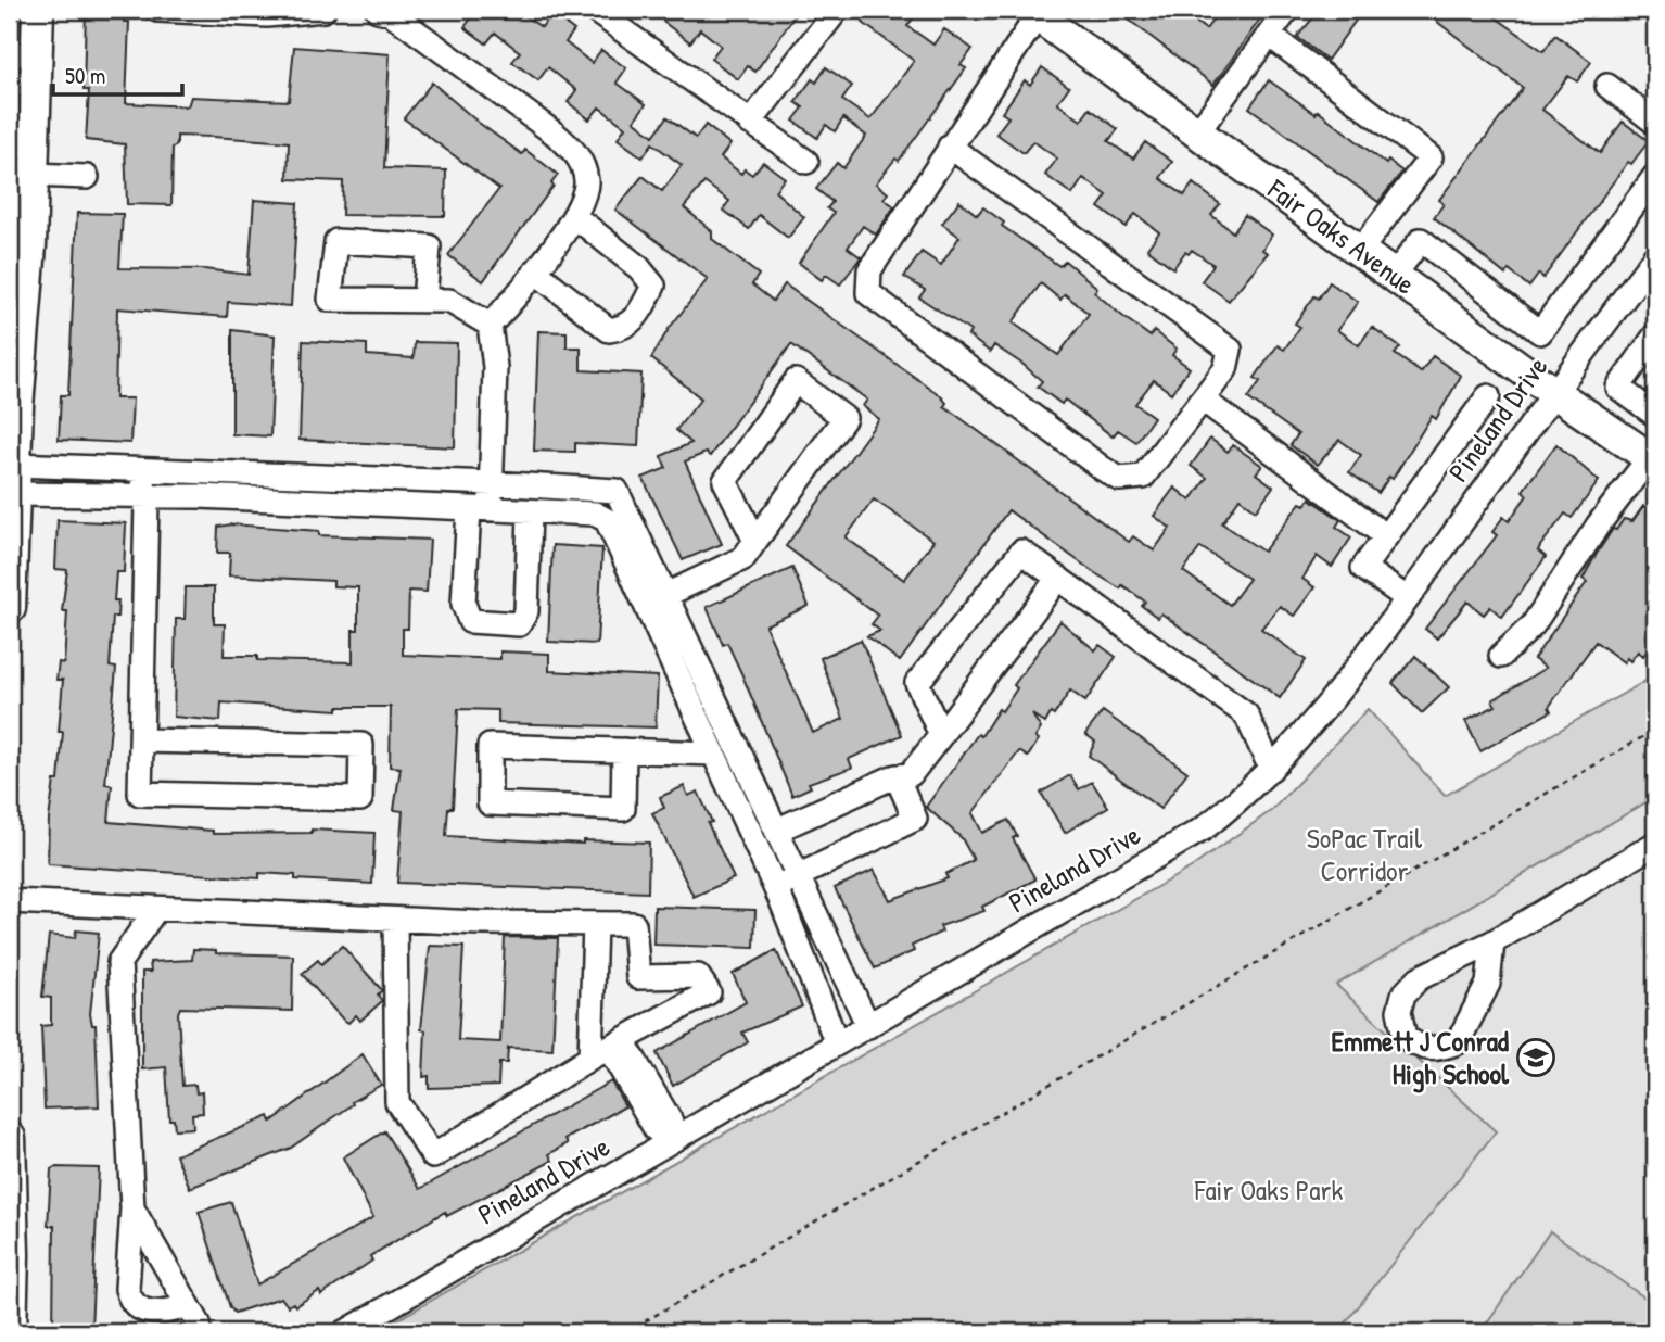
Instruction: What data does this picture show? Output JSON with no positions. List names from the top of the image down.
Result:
{
  "streets": {
    "main road": ["Fair Oaks Avenue"],
    "street": ["Pineland Drive"]
  },
  "crossings": [
    ["Fair Oaks Avenue", "Pineland Drive"]
  ],
  "parks": ["SoPac Trail Corridor", "Fair Oaks Park"],
  "places": {
    "school or university": ["Emmett J Conrad High School"]
  },
  "scale_bar": "50 m"
}
